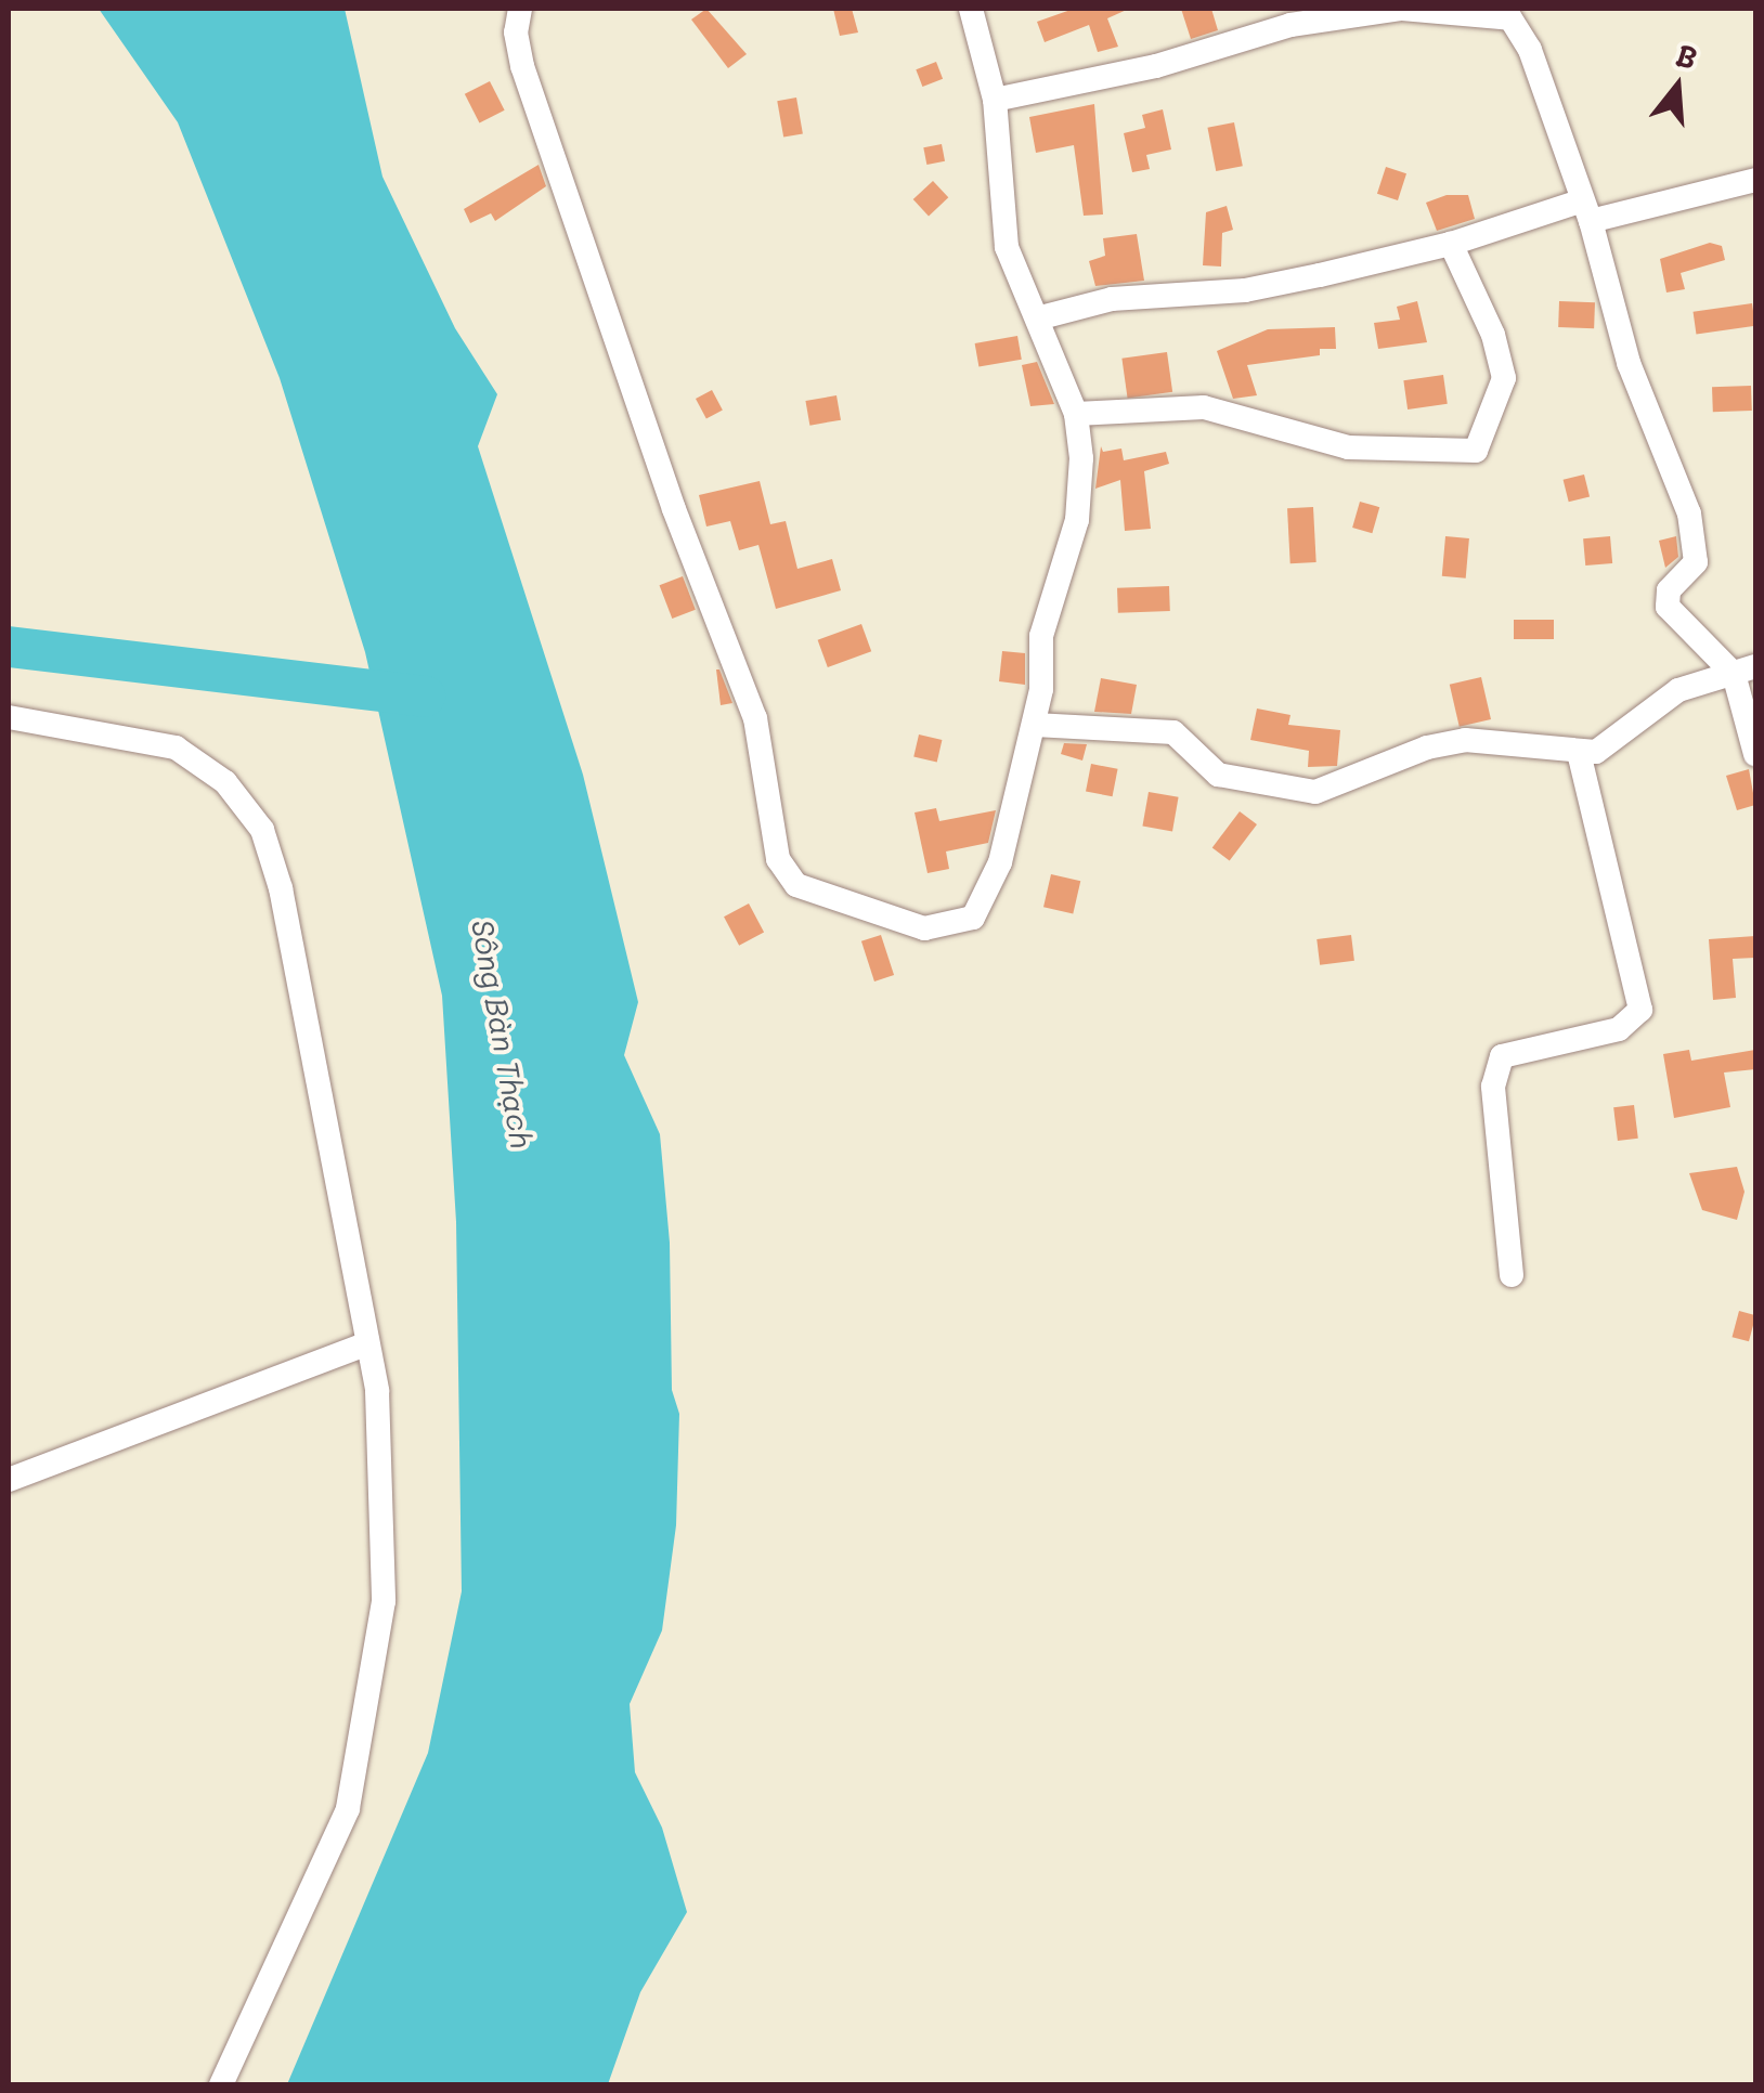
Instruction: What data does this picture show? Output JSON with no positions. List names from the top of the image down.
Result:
{
  "water": ["Sông Bàn Thạch"],
  "north": "top"
}
